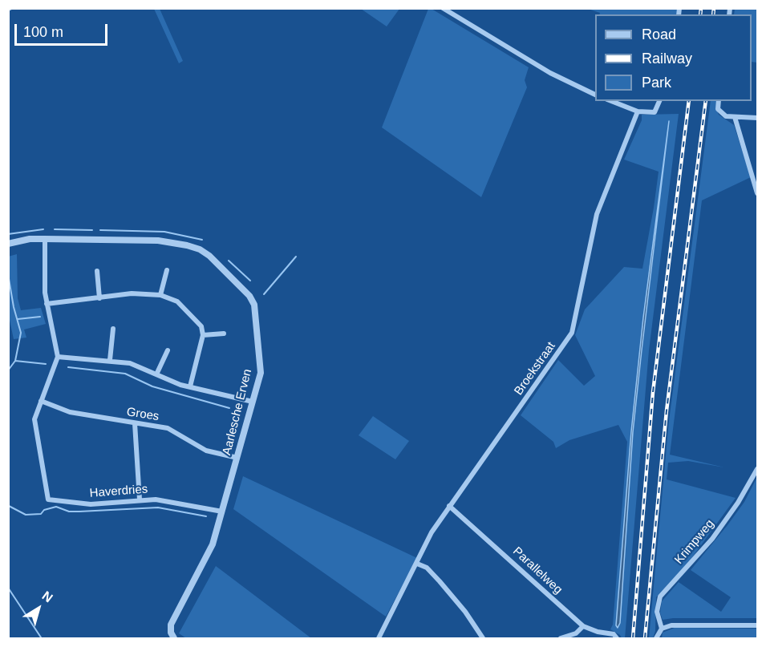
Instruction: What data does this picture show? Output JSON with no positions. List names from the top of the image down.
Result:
{
  "streets": {
    "street": [
      "Broekstraat",
      "Aarlesche Erven",
      "Groes",
      "Haverdries",
      "Krimpweg",
      "Parallelweg"
    ]
  },
  "crossings": [
    ["Broekstraat", "Parallelweg"],
    ["Aarlesche Erven", "Groes"],
    ["Aarlesche Erven", "Haverdries"],
    ["Groes", "Haverdries"]
  ],
  "legend": ["Road", "Railway", "Park"],
  "scale_bar": "100 m",
  "north": "top right"
}
